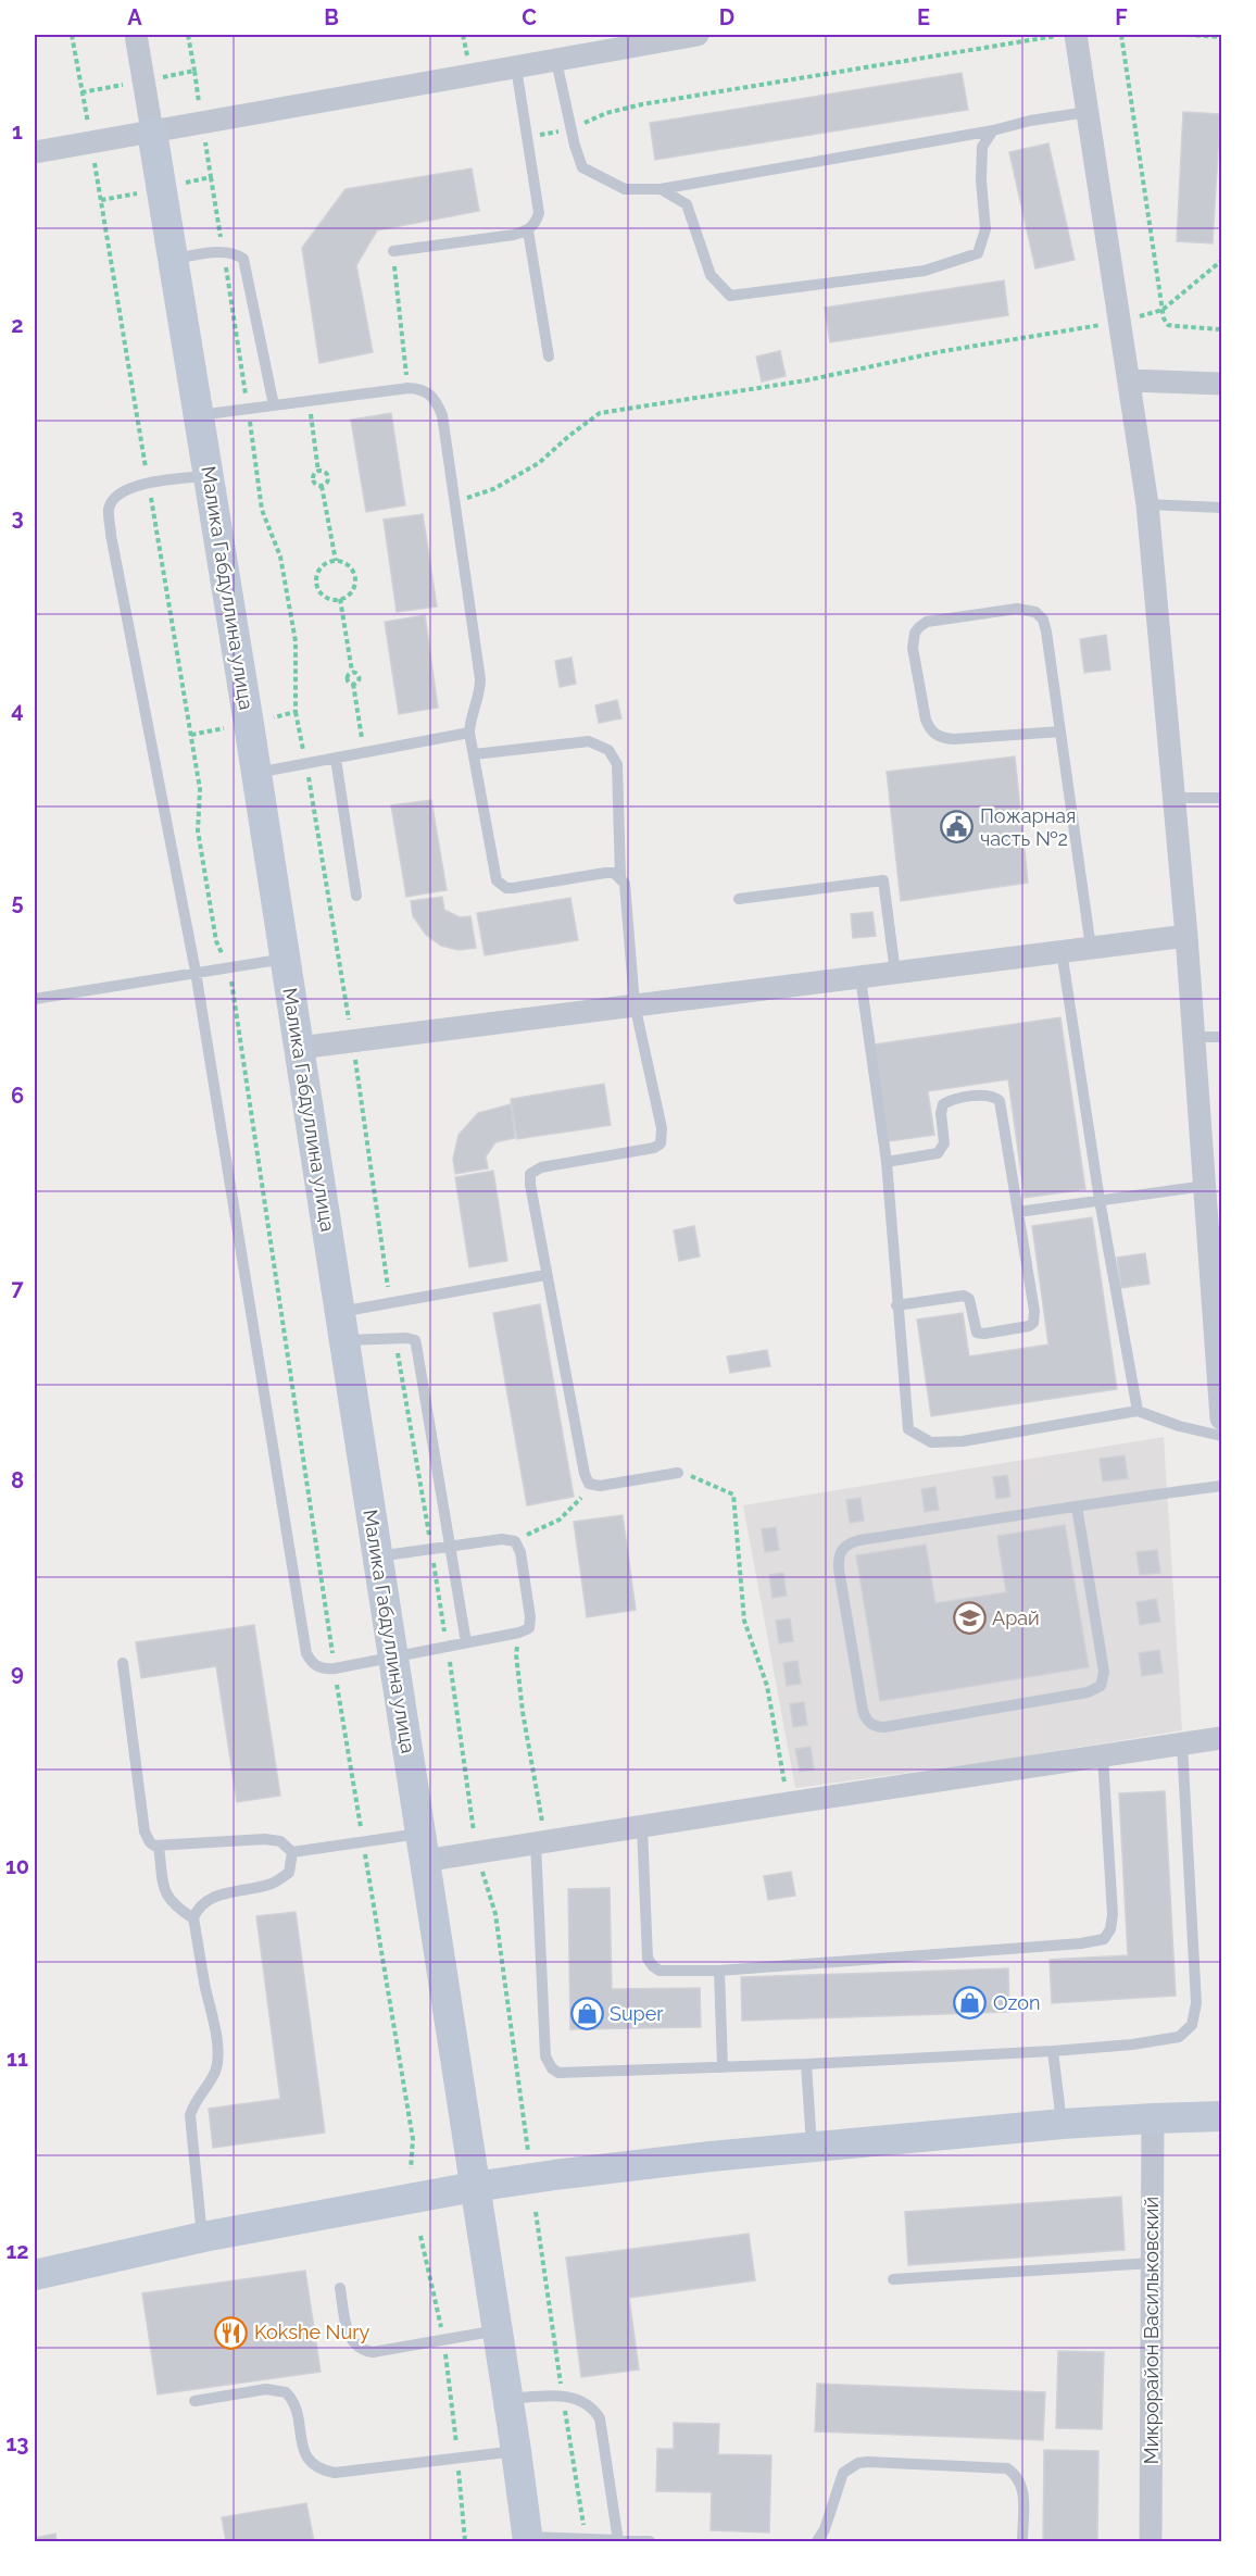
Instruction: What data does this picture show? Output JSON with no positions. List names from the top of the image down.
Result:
{
  "streets": {
    "street": ["Малика Габдуллина улица", "Микрорайон Васильковский"]
  },
  "places": {
    "public building": ["Пожарная часть №2"],
    "school or university": ["Арай"],
    "shop": ["Ozon", "Super"],
    "restaurant": ["Kokshe Nury"]
  },
  "grid": {
    "columns": [
      "A",
      "B",
      "C",
      "D",
      "E",
      "F"
    ],
    "rows": [
      "1",
      "2",
      "3",
      "4",
      "5",
      "6",
      "7",
      "8",
      "9",
      "10",
      "11",
      "12",
      "13"
    ]
  }
}
